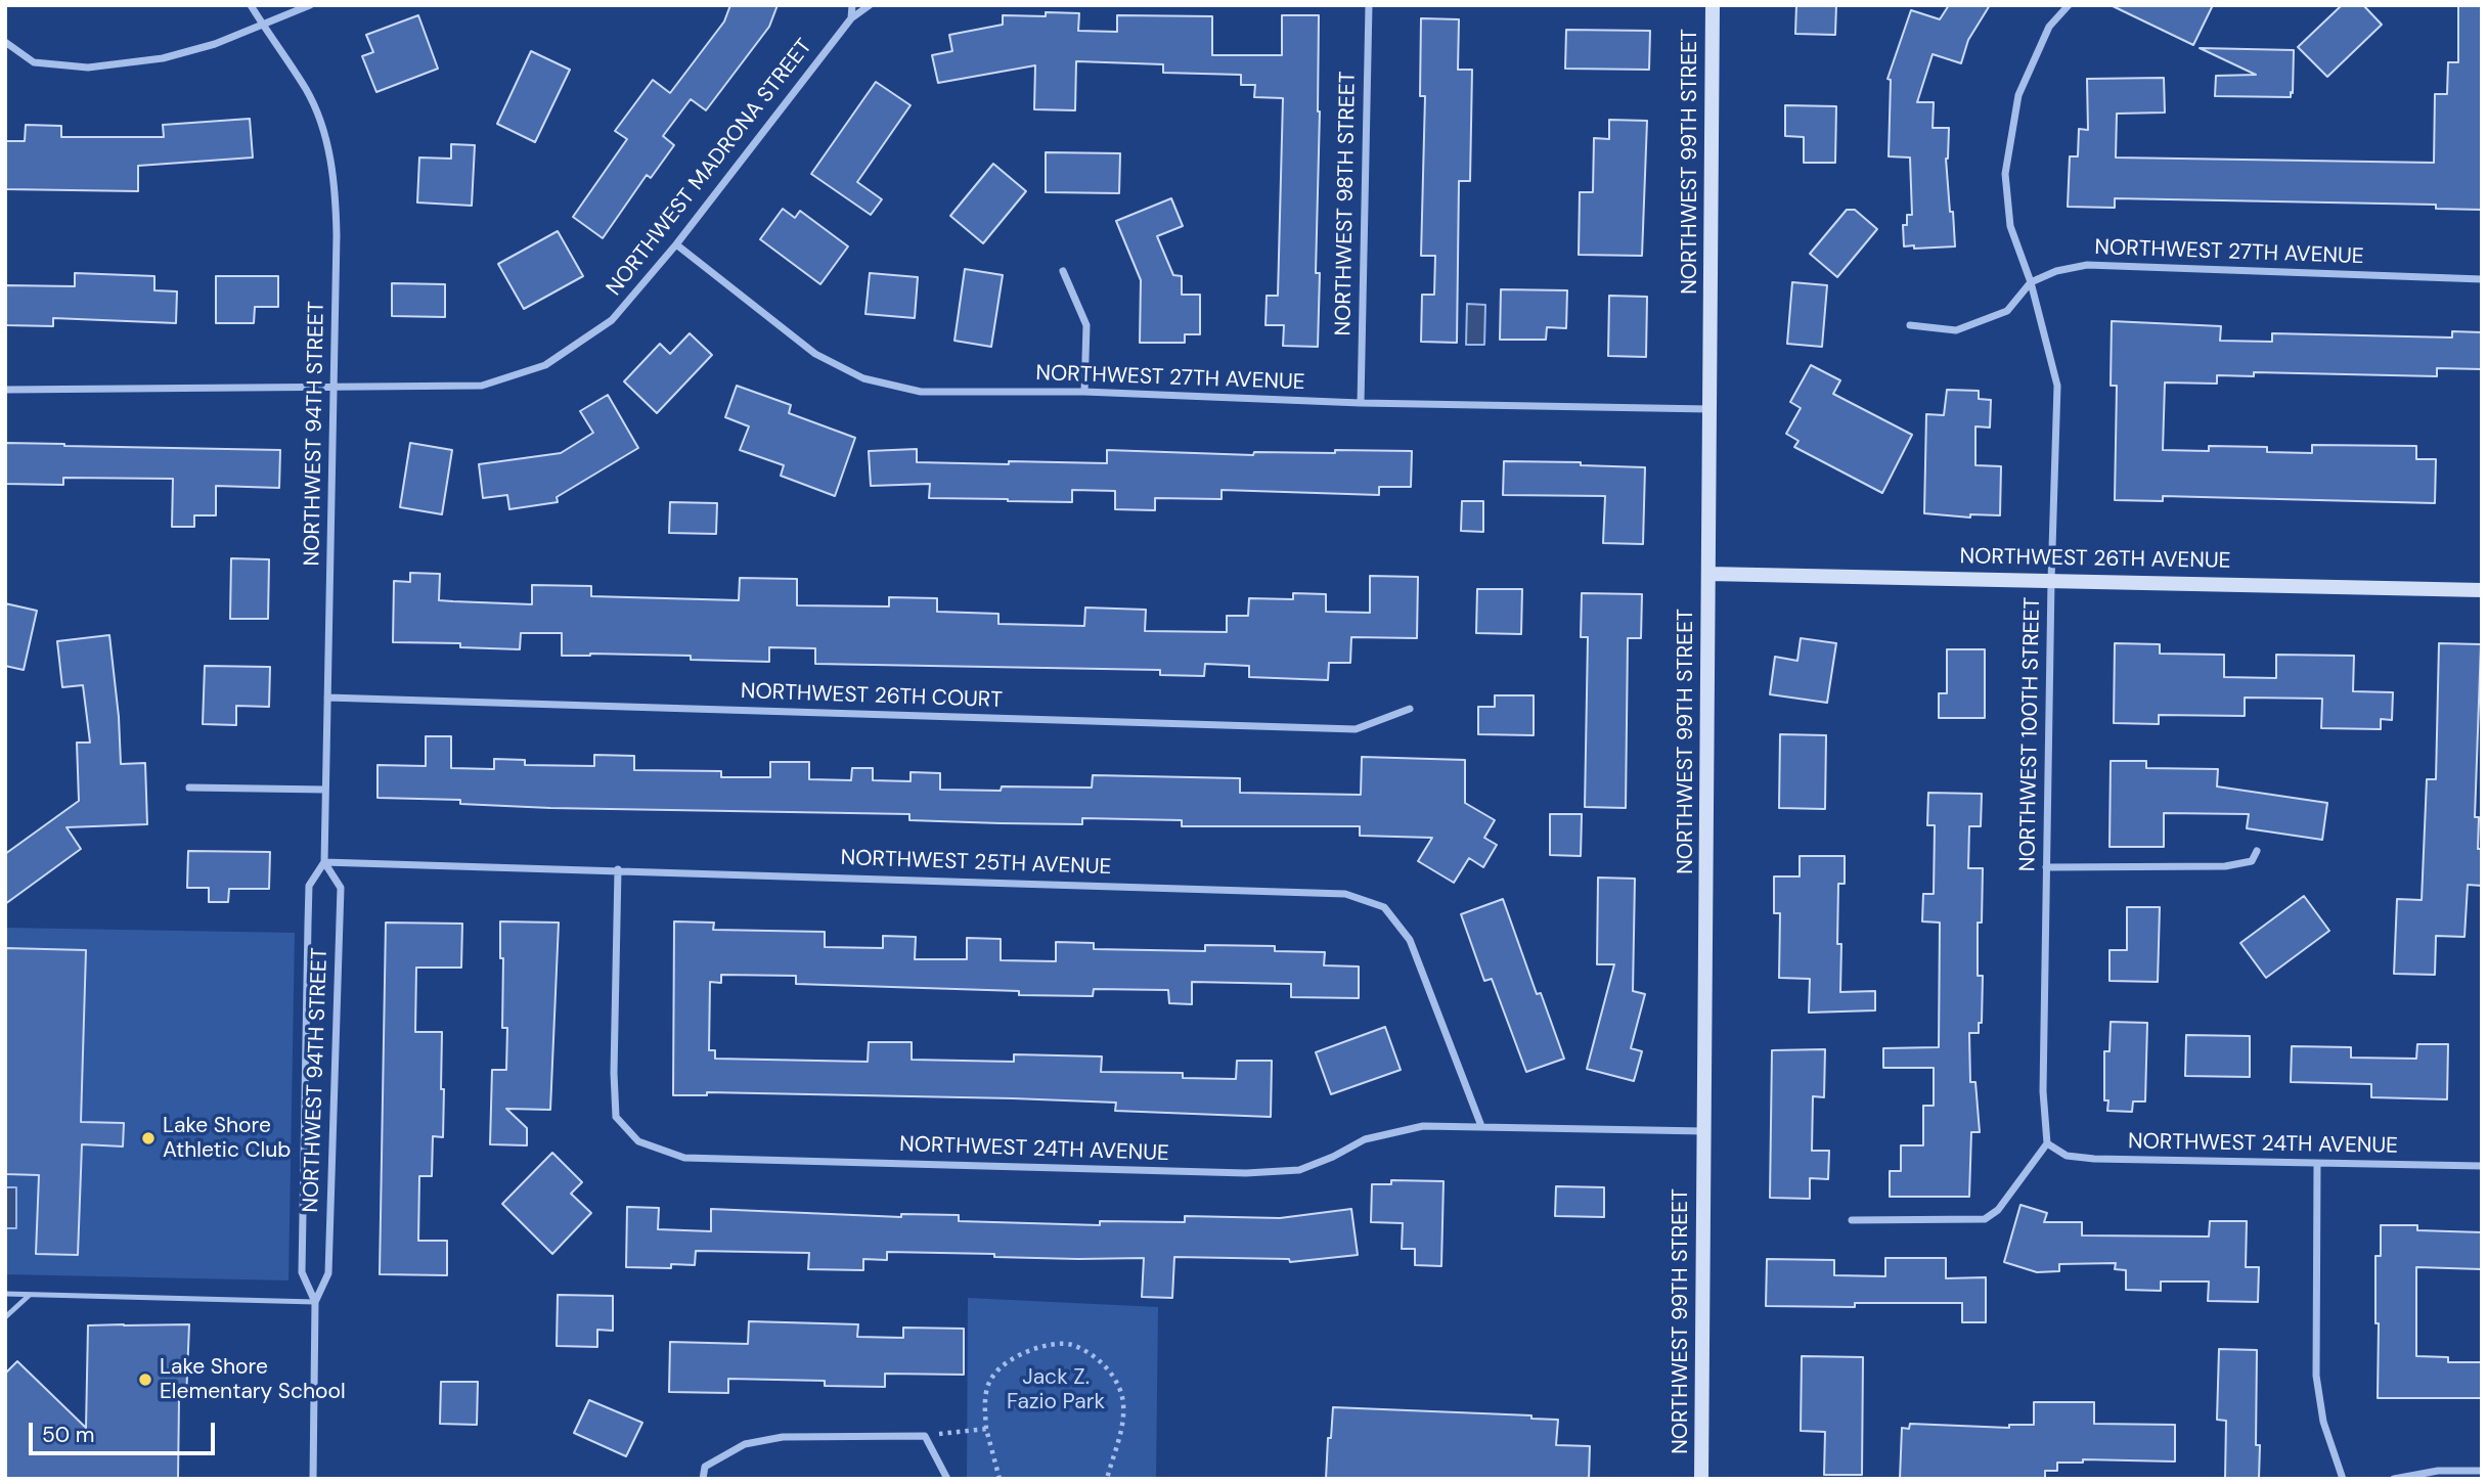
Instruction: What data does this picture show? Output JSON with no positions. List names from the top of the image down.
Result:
{
  "streets": {
    "main road": ["NORTHWEST 99TH STREET", "NORTHWEST 26TH AVENUE"],
    "street": [
      "NORTHWEST MADRONA STREET",
      "NORTHWEST 98TH STREET",
      "NORTHWEST 27TH AVENUE",
      "NORTHWEST 94TH STREET",
      "NORTHWEST 26TH COURT",
      "NORTHWEST 100TH STREET",
      "NORTHWEST 25TH AVENUE",
      "NORTHWEST 24TH AVENUE"
    ]
  },
  "crossings": [
    ["NORTHWEST 99TH STREET", "NORTHWEST 27TH AVENUE"],
    ["NORTHWEST 99TH STREET", "NORTHWEST 26TH AVENUE"],
    ["NORTHWEST 99TH STREET", "NORTHWEST 24TH AVENUE"],
    ["NORTHWEST MADRONA STREET", "NORTHWEST 27TH AVENUE"],
    ["NORTHWEST MADRONA STREET", "NORTHWEST 94TH STREET"],
    ["NORTHWEST 98TH STREET", "NORTHWEST 27TH AVENUE"],
    ["NORTHWEST 27TH AVENUE", "NORTHWEST 100TH STREET"],
    ["NORTHWEST 94TH STREET", "NORTHWEST 26TH COURT"],
    ["NORTHWEST 94TH STREET", "NORTHWEST 25TH AVENUE"],
    ["NORTHWEST 26TH AVENUE", "NORTHWEST 100TH STREET"],
    ["NORTHWEST 100TH STREET", "NORTHWEST 24TH AVENUE"],
    ["NORTHWEST 25TH AVENUE", "NORTHWEST 24TH AVENUE"]
  ],
  "parks": ["Jack Z. Fazio Park"],
  "places": ["Lake Shore Athletic Club", "Lake Shore Elementary School"],
  "scale_bar": "50 m"
}
